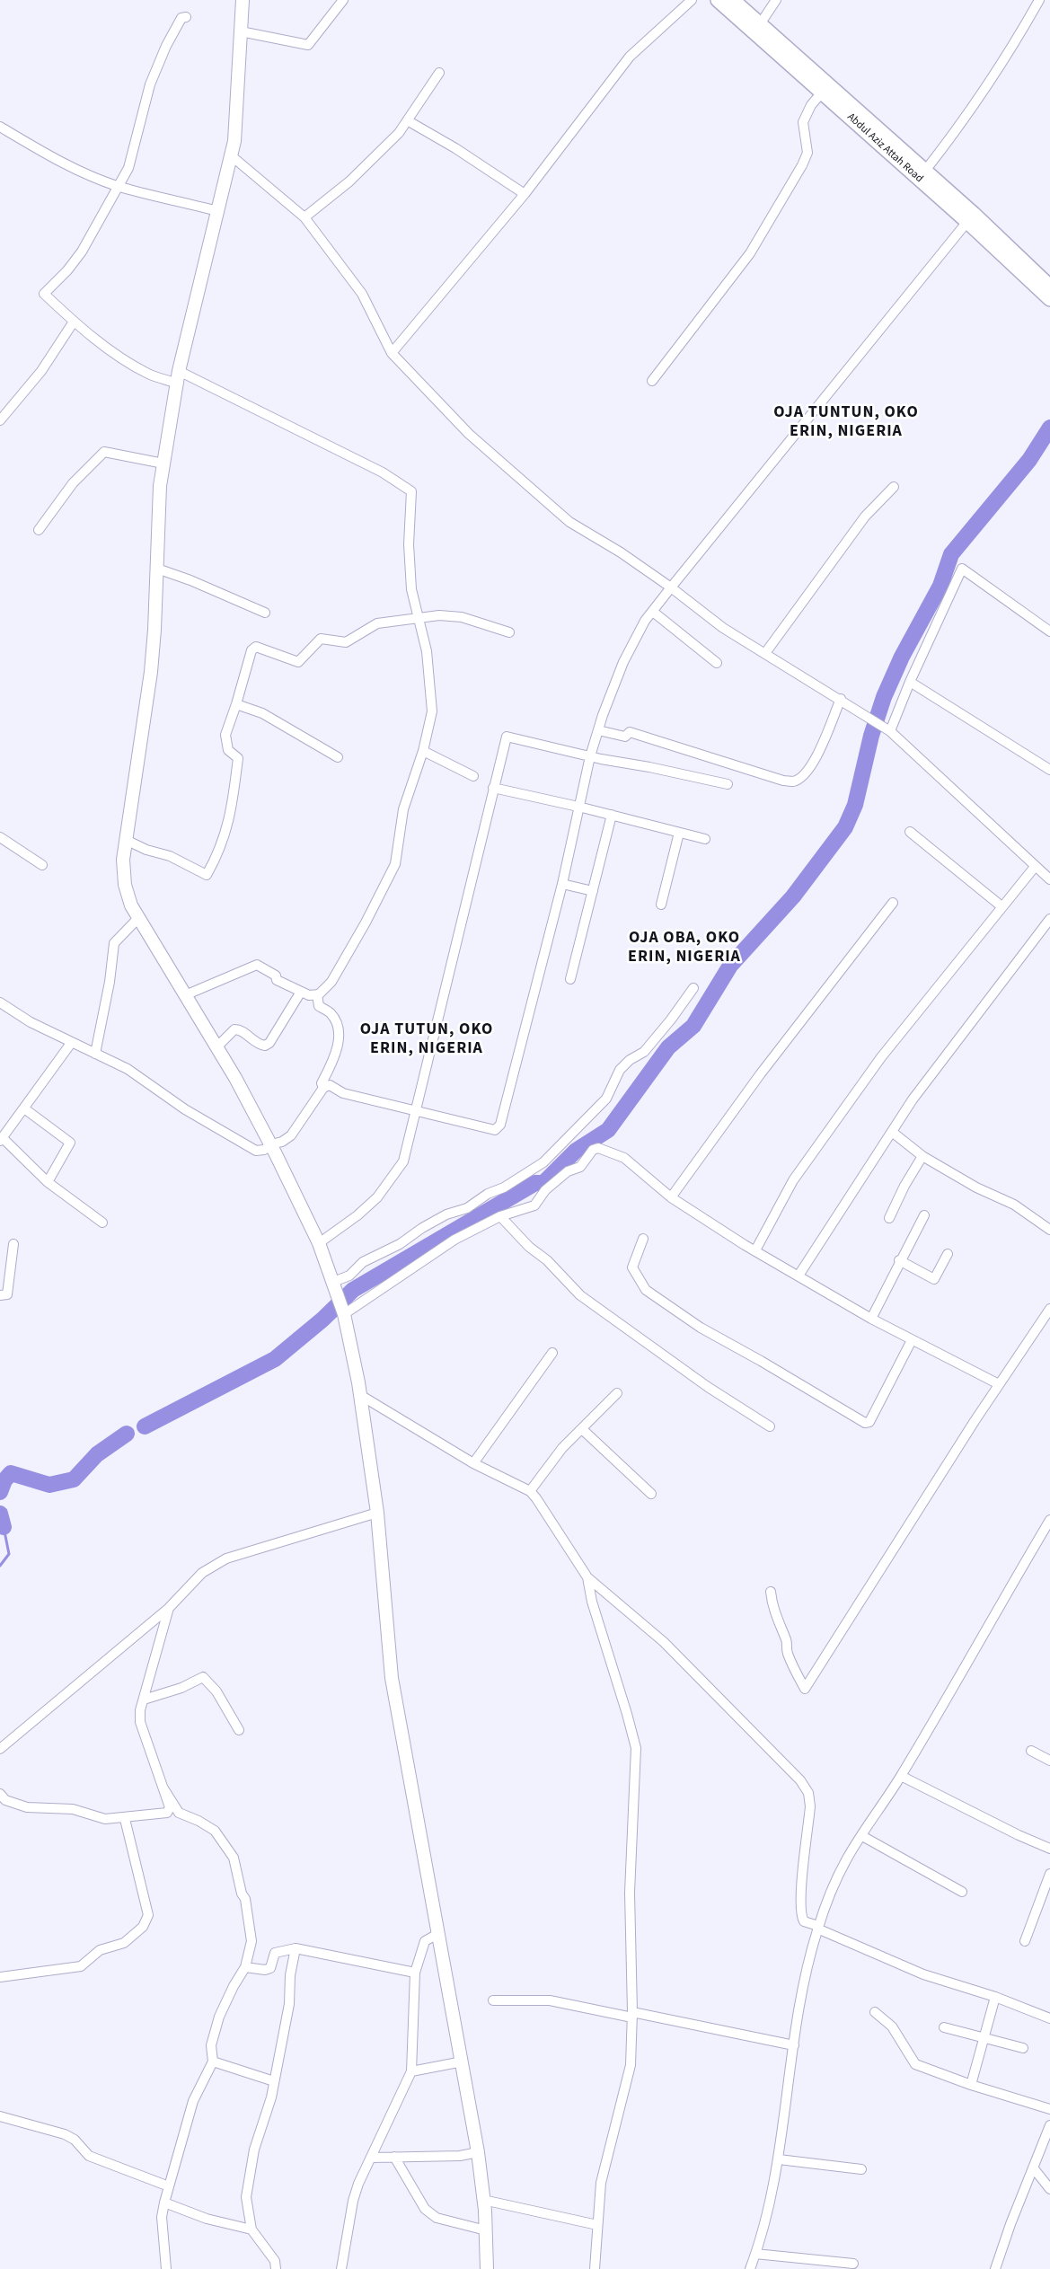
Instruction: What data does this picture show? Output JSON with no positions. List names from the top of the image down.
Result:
{
  "streets": {
    "highway": ["Abdul Aziz Attah Road"]
  },
  "districts": ["OJA TUNTUN, OKO ERIN, NIGERIA", "OJA OBA, OKO ERIN, NIGERIA", "OJA TUTUN, OKO ERIN, NIGERIA"]
}
